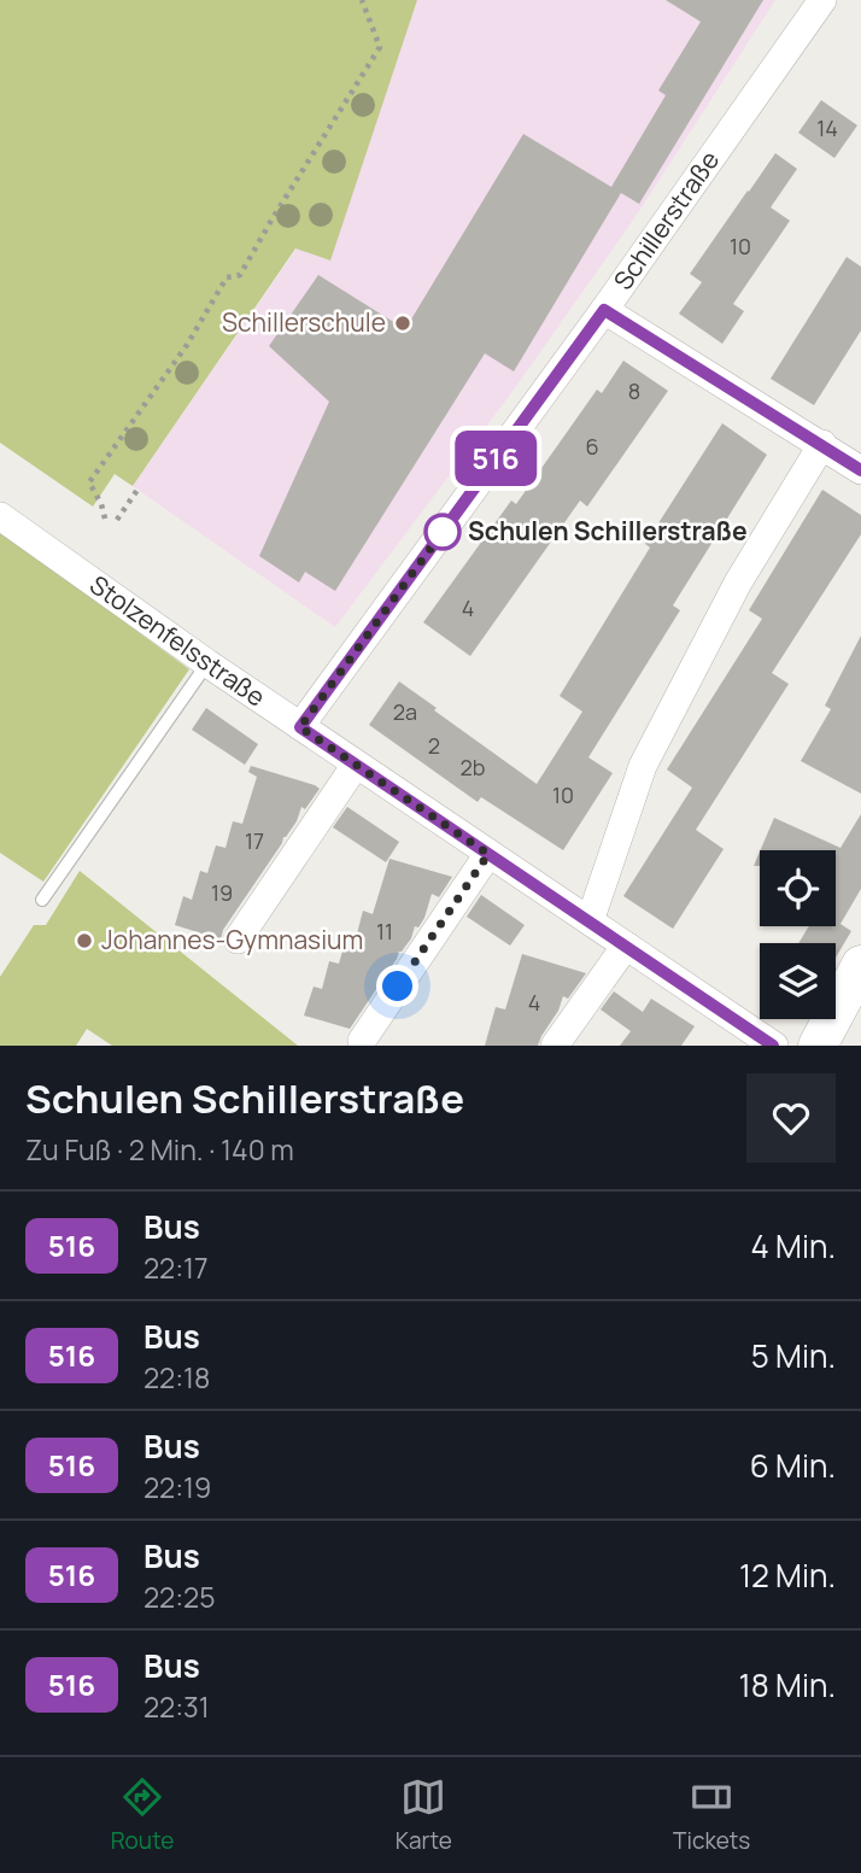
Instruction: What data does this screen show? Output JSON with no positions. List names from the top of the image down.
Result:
{
  "streets": {
    "street": ["Schillerstraße", "Stolzenfelsstraße"]
  },
  "crossings": [
    ["Schillerstraße", "Stolzenfelsstraße"]
  ],
  "places": ["Schillerschule", "Schulen Schillerstraße", "Johannes-Gymnasium"],
  "lines": ["bus line 516"],
  "house_numbers": [
    "14",
    "10",
    "8",
    "6",
    "4",
    "2a",
    "2",
    "2b",
    "10",
    "17",
    "19",
    "11",
    "4"
  ],
  "page": {
    "on_map": "516",
    "heading": ["Schulen Schillerstraße", "Zu Fuß · 2 Min. · 140 m"],
    "list": [
      {
        "mark": "516",
        "name": "Bus",
        "note": "22:17",
        "value": "4 Min."
      },
      {
        "mark": "516",
        "name": "Bus",
        "note": "22:18",
        "value": "5 Min."
      },
      {
        "mark": "516",
        "name": "Bus",
        "note": "22:19",
        "value": "6 Min."
      },
      {
        "mark": "516",
        "name": "Bus",
        "note": "22:25",
        "value": "12 Min."
      },
      {
        "mark": "516",
        "name": "Bus",
        "note": "22:31",
        "value": "18 Min."
      }
    ],
    "tabs": ["Route", "Karte", "Tickets"]
  }
}
